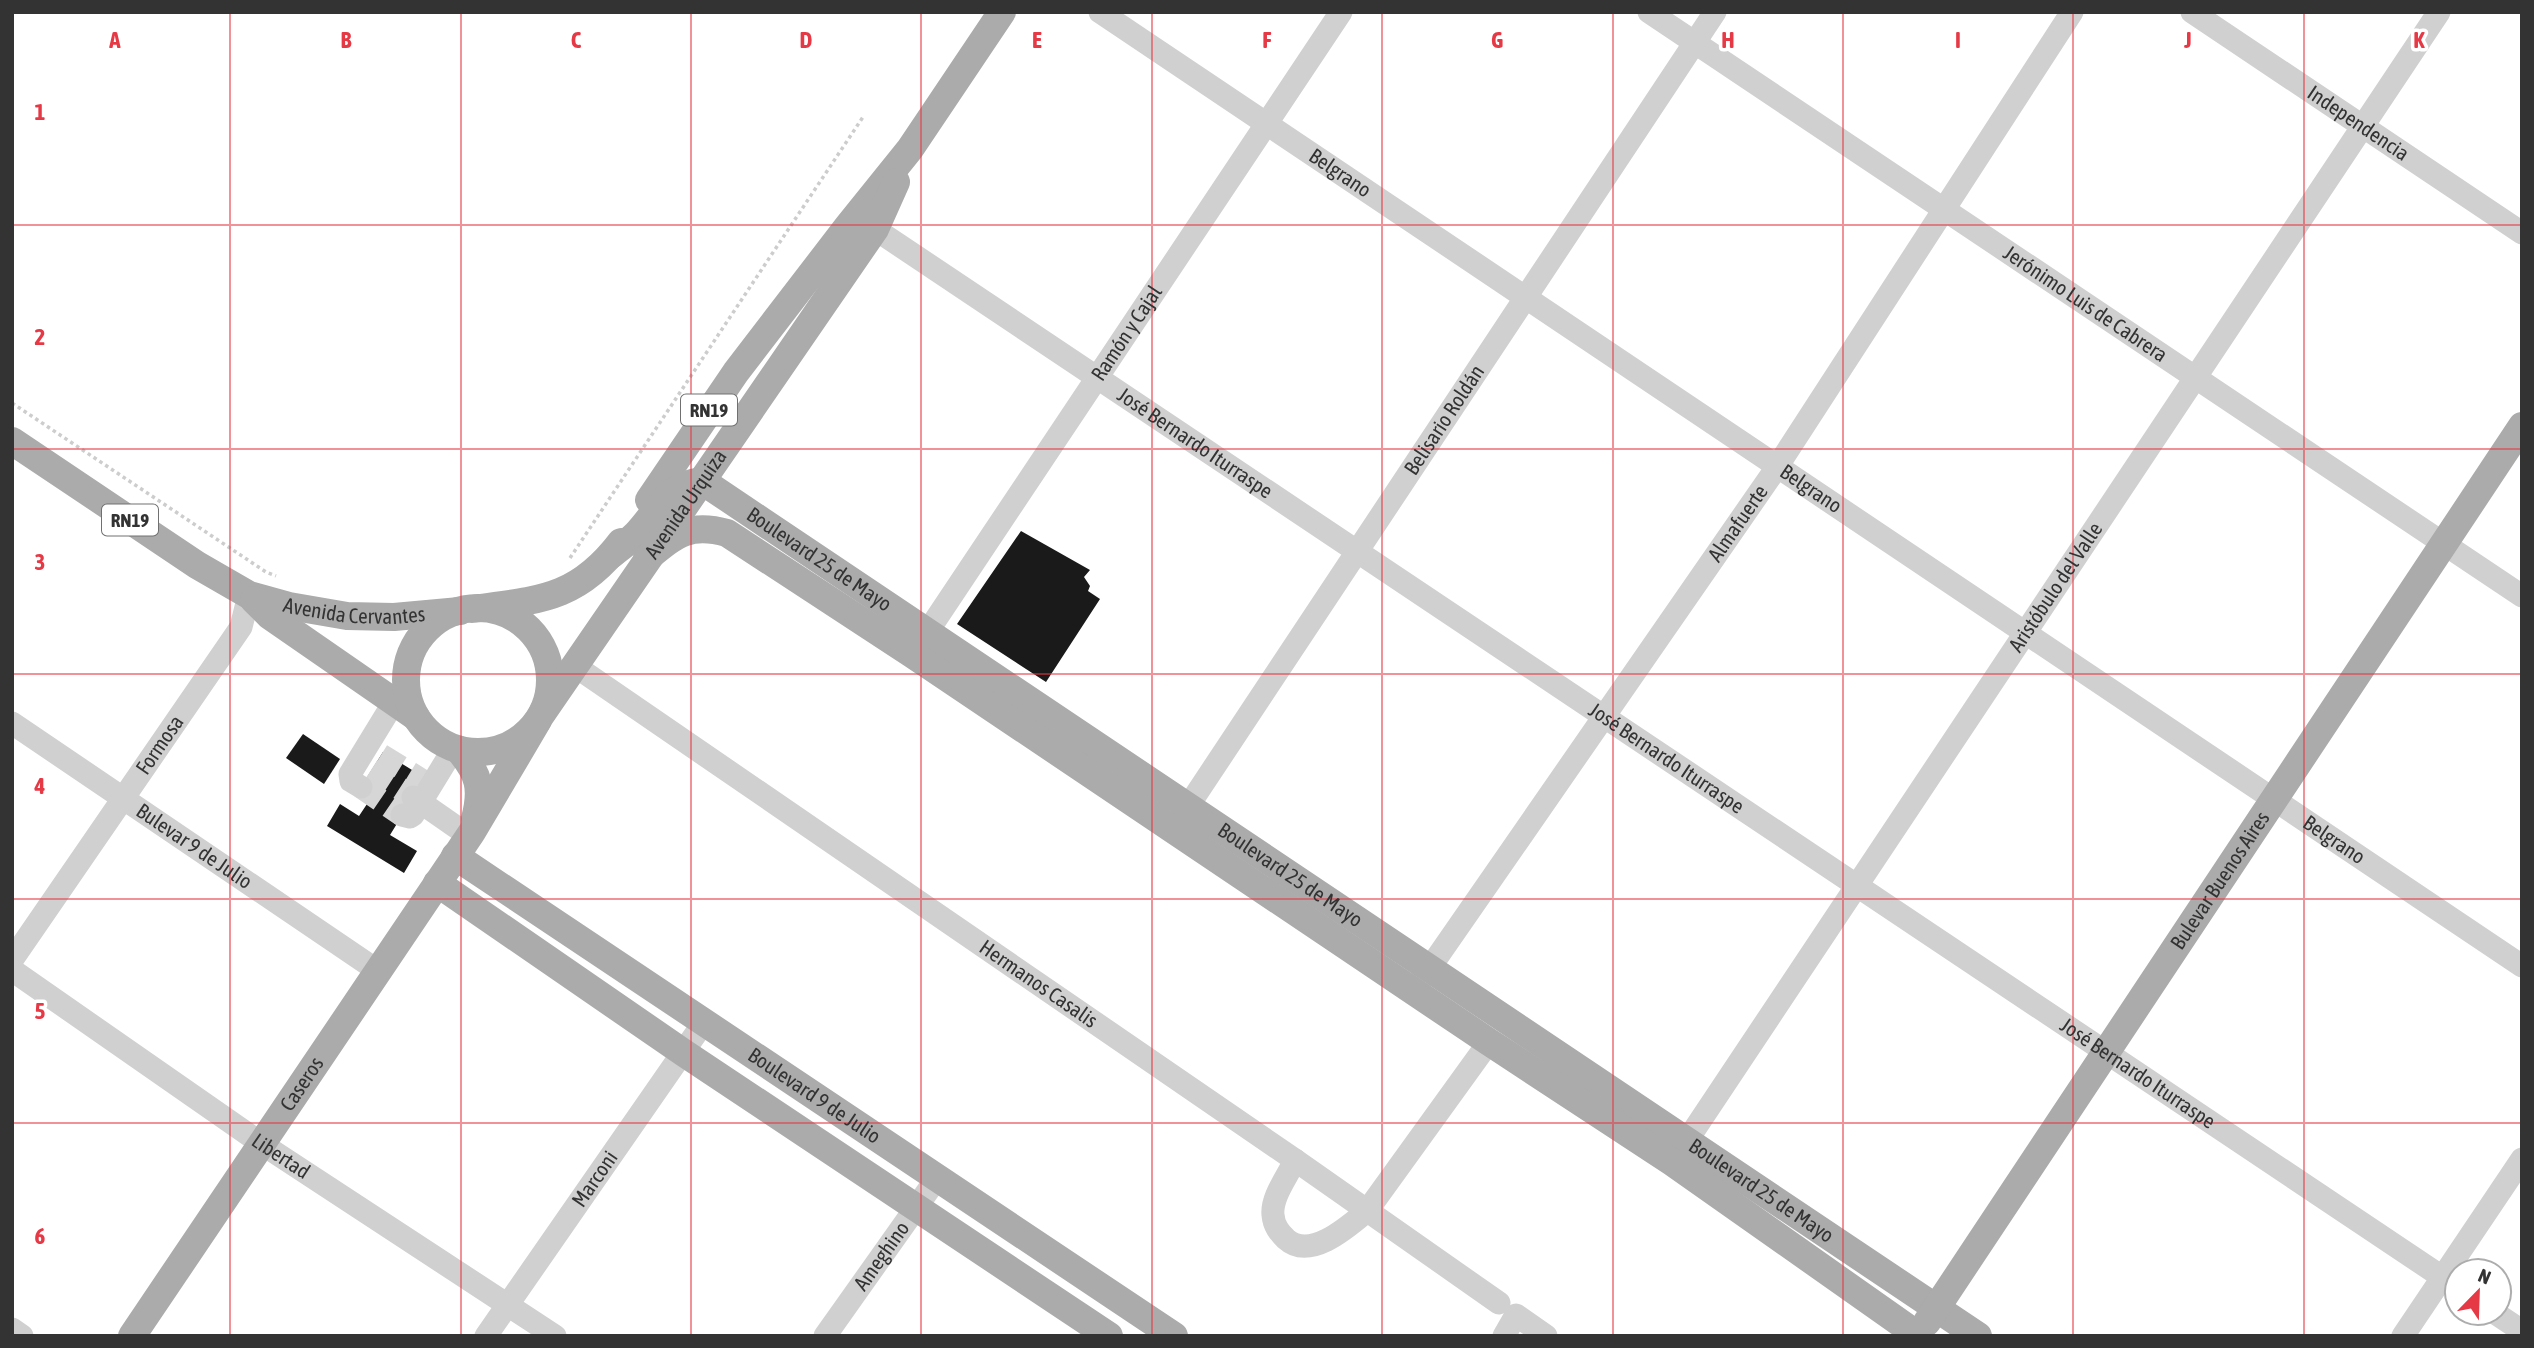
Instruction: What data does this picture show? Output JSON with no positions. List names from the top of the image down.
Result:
{
  "streets": {
    "main road": [
      "RN19",
      "Avenida Urquiza",
      "Boulevard 25 de Mayo",
      "Avenida Cervantes",
      "Bulevar Buenos Aires",
      "Caseros",
      "Boulevard 9 de Julio"
    ],
    "street": [
      "Independencia",
      "Belgrano",
      "Jerónimo Luis de Cabrera",
      "Ramón y Cajal",
      "Belisario Roldán",
      "José Bernardo Iturraspe",
      "Almafuerte",
      "Aristóbulo del Valle",
      "Formosa",
      "Bulevar 9 de Julio",
      "Hermanos Casalis",
      "Libertad",
      "Marconi",
      "Ameghino"
    ]
  },
  "crossings": [
    ["Independencia", "Aristóbulo del Valle"],
    ["Belgrano", "Ramón y Cajal"],
    ["Belgrano", "Belisario Roldán"],
    ["Belgrano", "Almafuerte"],
    ["Belgrano", "Aristóbulo del Valle"],
    ["Belgrano", "Bulevar Buenos Aires"],
    ["Jerónimo Luis de Cabrera", "Belisario Roldán"],
    ["Jerónimo Luis de Cabrera", "Almafuerte"],
    ["Jerónimo Luis de Cabrera", "Aristóbulo del Valle"],
    ["Jerónimo Luis de Cabrera", "Bulevar Buenos Aires"],
    ["Ramón y Cajal", "José Bernardo Iturraspe"],
    ["Ramón y Cajal", "Boulevard 25 de Mayo"],
    ["RN19", "Avenida Urquiza"],
    ["RN19", "Avenida Cervantes"],
    ["RN19", "Caseros"],
    ["Belisario Roldán", "José Bernardo Iturraspe"],
    ["Belisario Roldán", "Boulevard 25 de Mayo"],
    ["José Bernardo Iturraspe", "Avenida Urquiza"],
    ["José Bernardo Iturraspe", "Almafuerte"],
    ["José Bernardo Iturraspe", "Aristóbulo del Valle"],
    ["José Bernardo Iturraspe", "Bulevar Buenos Aires"],
    ["Avenida Urquiza", "Boulevard 25 de Mayo"],
    ["Avenida Urquiza", "Avenida Cervantes"],
    ["Avenida Urquiza", "Hermanos Casalis"],
    ["Avenida Urquiza", "Caseros"],
    ["Almafuerte", "Boulevard 25 de Mayo"],
    ["Boulevard 25 de Mayo", "Aristóbulo del Valle"],
    ["Boulevard 25 de Mayo", "Bulevar Buenos Aires"],
    ["Avenida Cervantes", "Formosa"],
    ["Avenida Cervantes", "Caseros"],
    ["Formosa", "Bulevar 9 de Julio"],
    ["Bulevar 9 de Julio", "Caseros"],
    ["Caseros", "Boulevard 9 de Julio"],
    ["Caseros", "Libertad"],
    ["Boulevard 9 de Julio", "Marconi"],
    ["Boulevard 9 de Julio", "Ameghino"],
    ["Libertad", "Marconi"]
  ],
  "north": "top right",
  "grid": {
    "columns": [
      "A",
      "B",
      "C",
      "D",
      "E",
      "F",
      "G",
      "H",
      "I",
      "J",
      "K"
    ],
    "rows": [
      "1",
      "2",
      "3",
      "4",
      "5",
      "6"
    ]
  }
}
